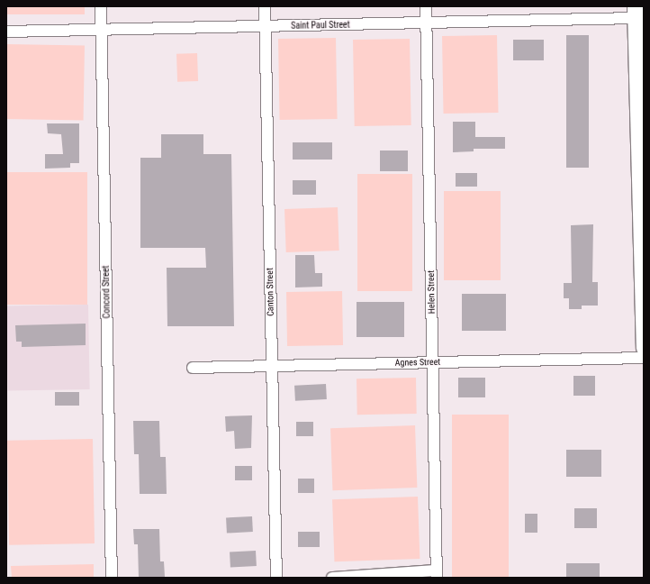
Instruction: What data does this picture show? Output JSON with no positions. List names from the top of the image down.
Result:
{
  "streets": {
    "street": [
      "Saint Paul Street",
      "Concord Street",
      "Canton Street",
      "Helen Street",
      "Agnes Street"
    ]
  },
  "crossings": [
    ["Saint Paul Street", "Concord Street"],
    ["Saint Paul Street", "Canton Street"],
    ["Saint Paul Street", "Helen Street"],
    ["Canton Street", "Agnes Street"],
    ["Helen Street", "Agnes Street"]
  ]
}
